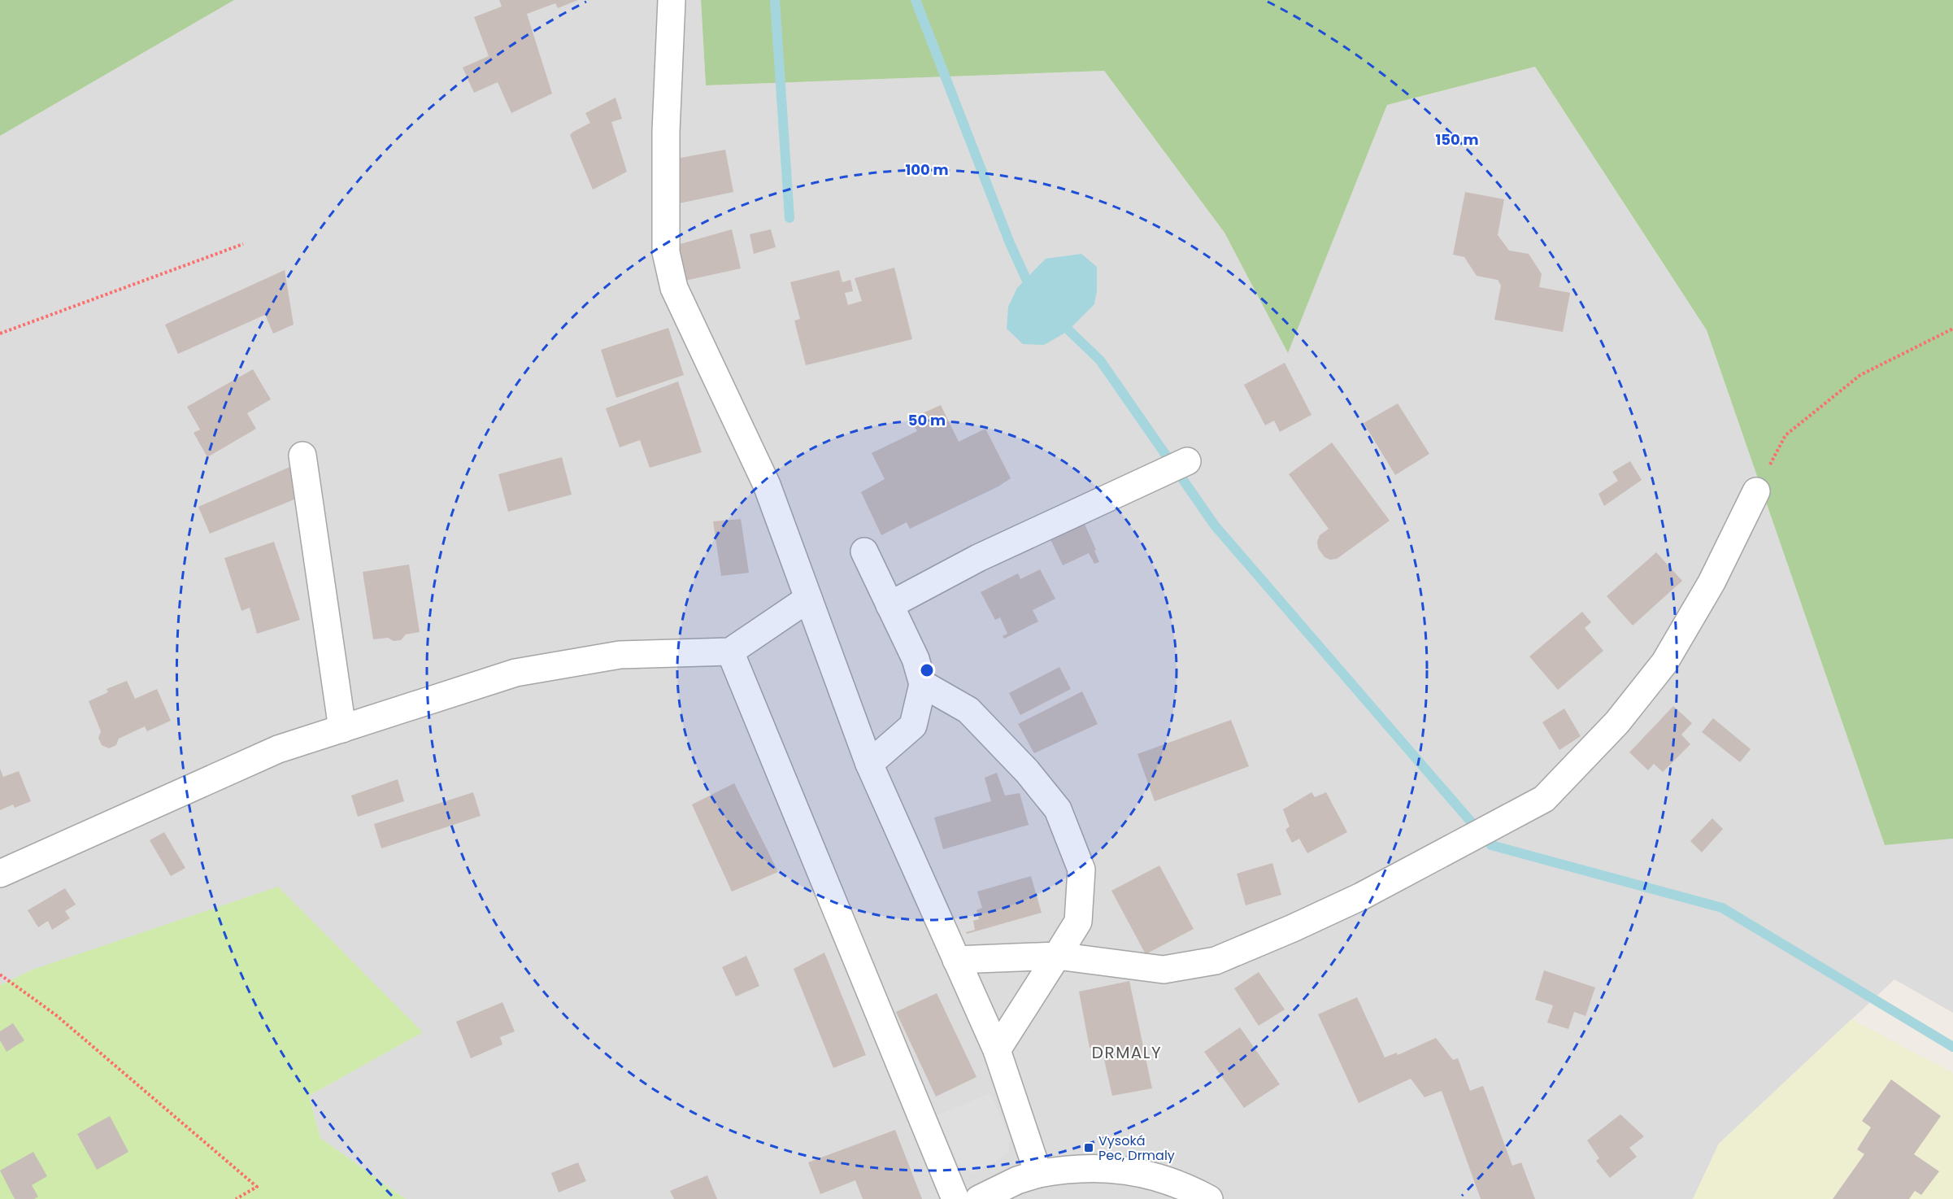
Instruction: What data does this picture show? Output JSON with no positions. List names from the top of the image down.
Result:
{
  "districts": ["DRMALY"],
  "places": {
    "transit": ["Vysoká Pec, Drmaly"]
  },
  "rings": ["150 m", "100 m", "50 m"]
}
